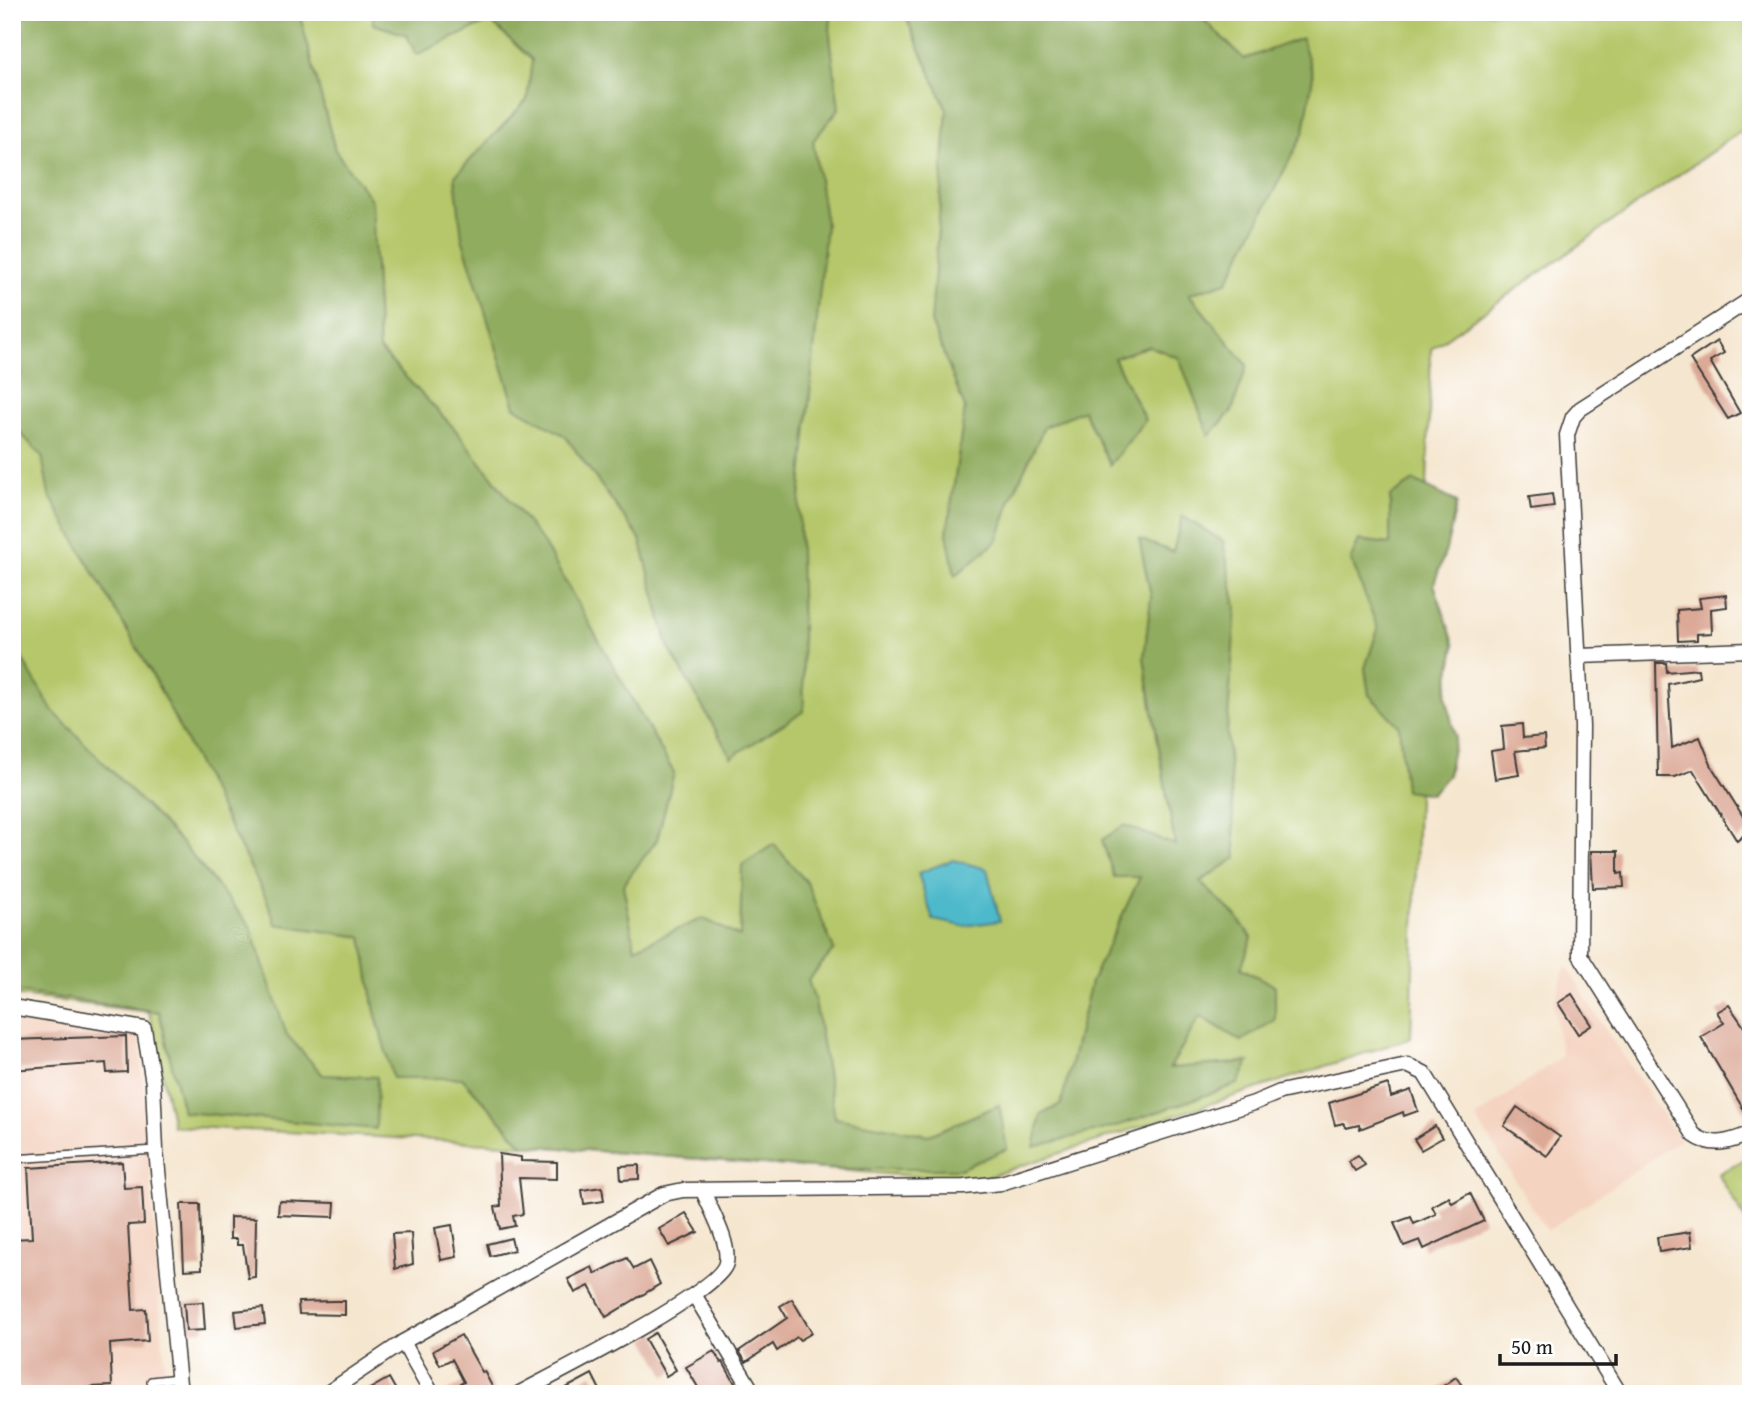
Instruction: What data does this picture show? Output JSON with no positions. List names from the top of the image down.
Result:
{
  "scale_bar": "50 m"
}
